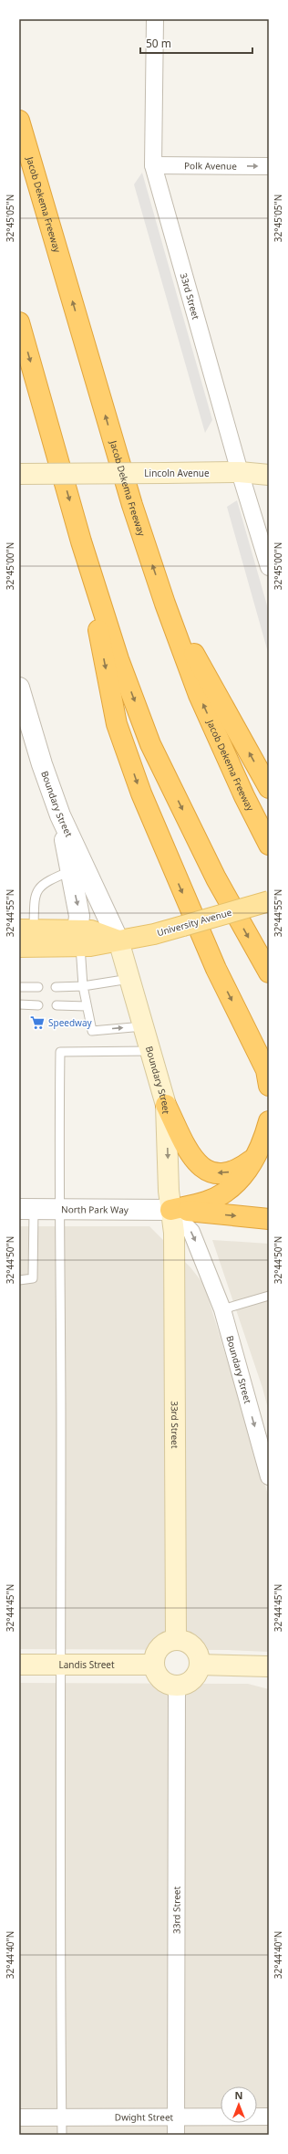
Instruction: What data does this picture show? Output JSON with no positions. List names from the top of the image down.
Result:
{
  "streets": {
    "highway": ["Jacob Dekema Freeway"],
    "main road": [
      "33rd Street",
      "Lincoln Avenue",
      "Boundary Street",
      "University Avenue",
      "Landis Street"
    ],
    "street": ["Polk Avenue", "North Park Way", "Dwight Street"]
  },
  "crossings": [
    ["Polk Avenue", "33rd Street"],
    ["33rd Street", "Lincoln Avenue"],
    ["33rd Street", "Boundary Street"],
    ["33rd Street", "North Park Way"],
    ["33rd Street", "Landis Street"],
    ["33rd Street", "Dwight Street"],
    ["Boundary Street", "University Avenue"],
    ["Boundary Street", "North Park Way"]
  ],
  "one_way": ["Polk Avenue", "Boundary Street"],
  "places": {
    "supermarket": ["Speedway"]
  },
  "scale_bar": "50 m",
  "north": "top",
  "coordinates": [
    "32°45'05\"N",
    "32°45'00\"N",
    "32°44'55\"N",
    "32°44'50\"N",
    "32°44'45\"N",
    "32°44'40\"N"
  ]
}
